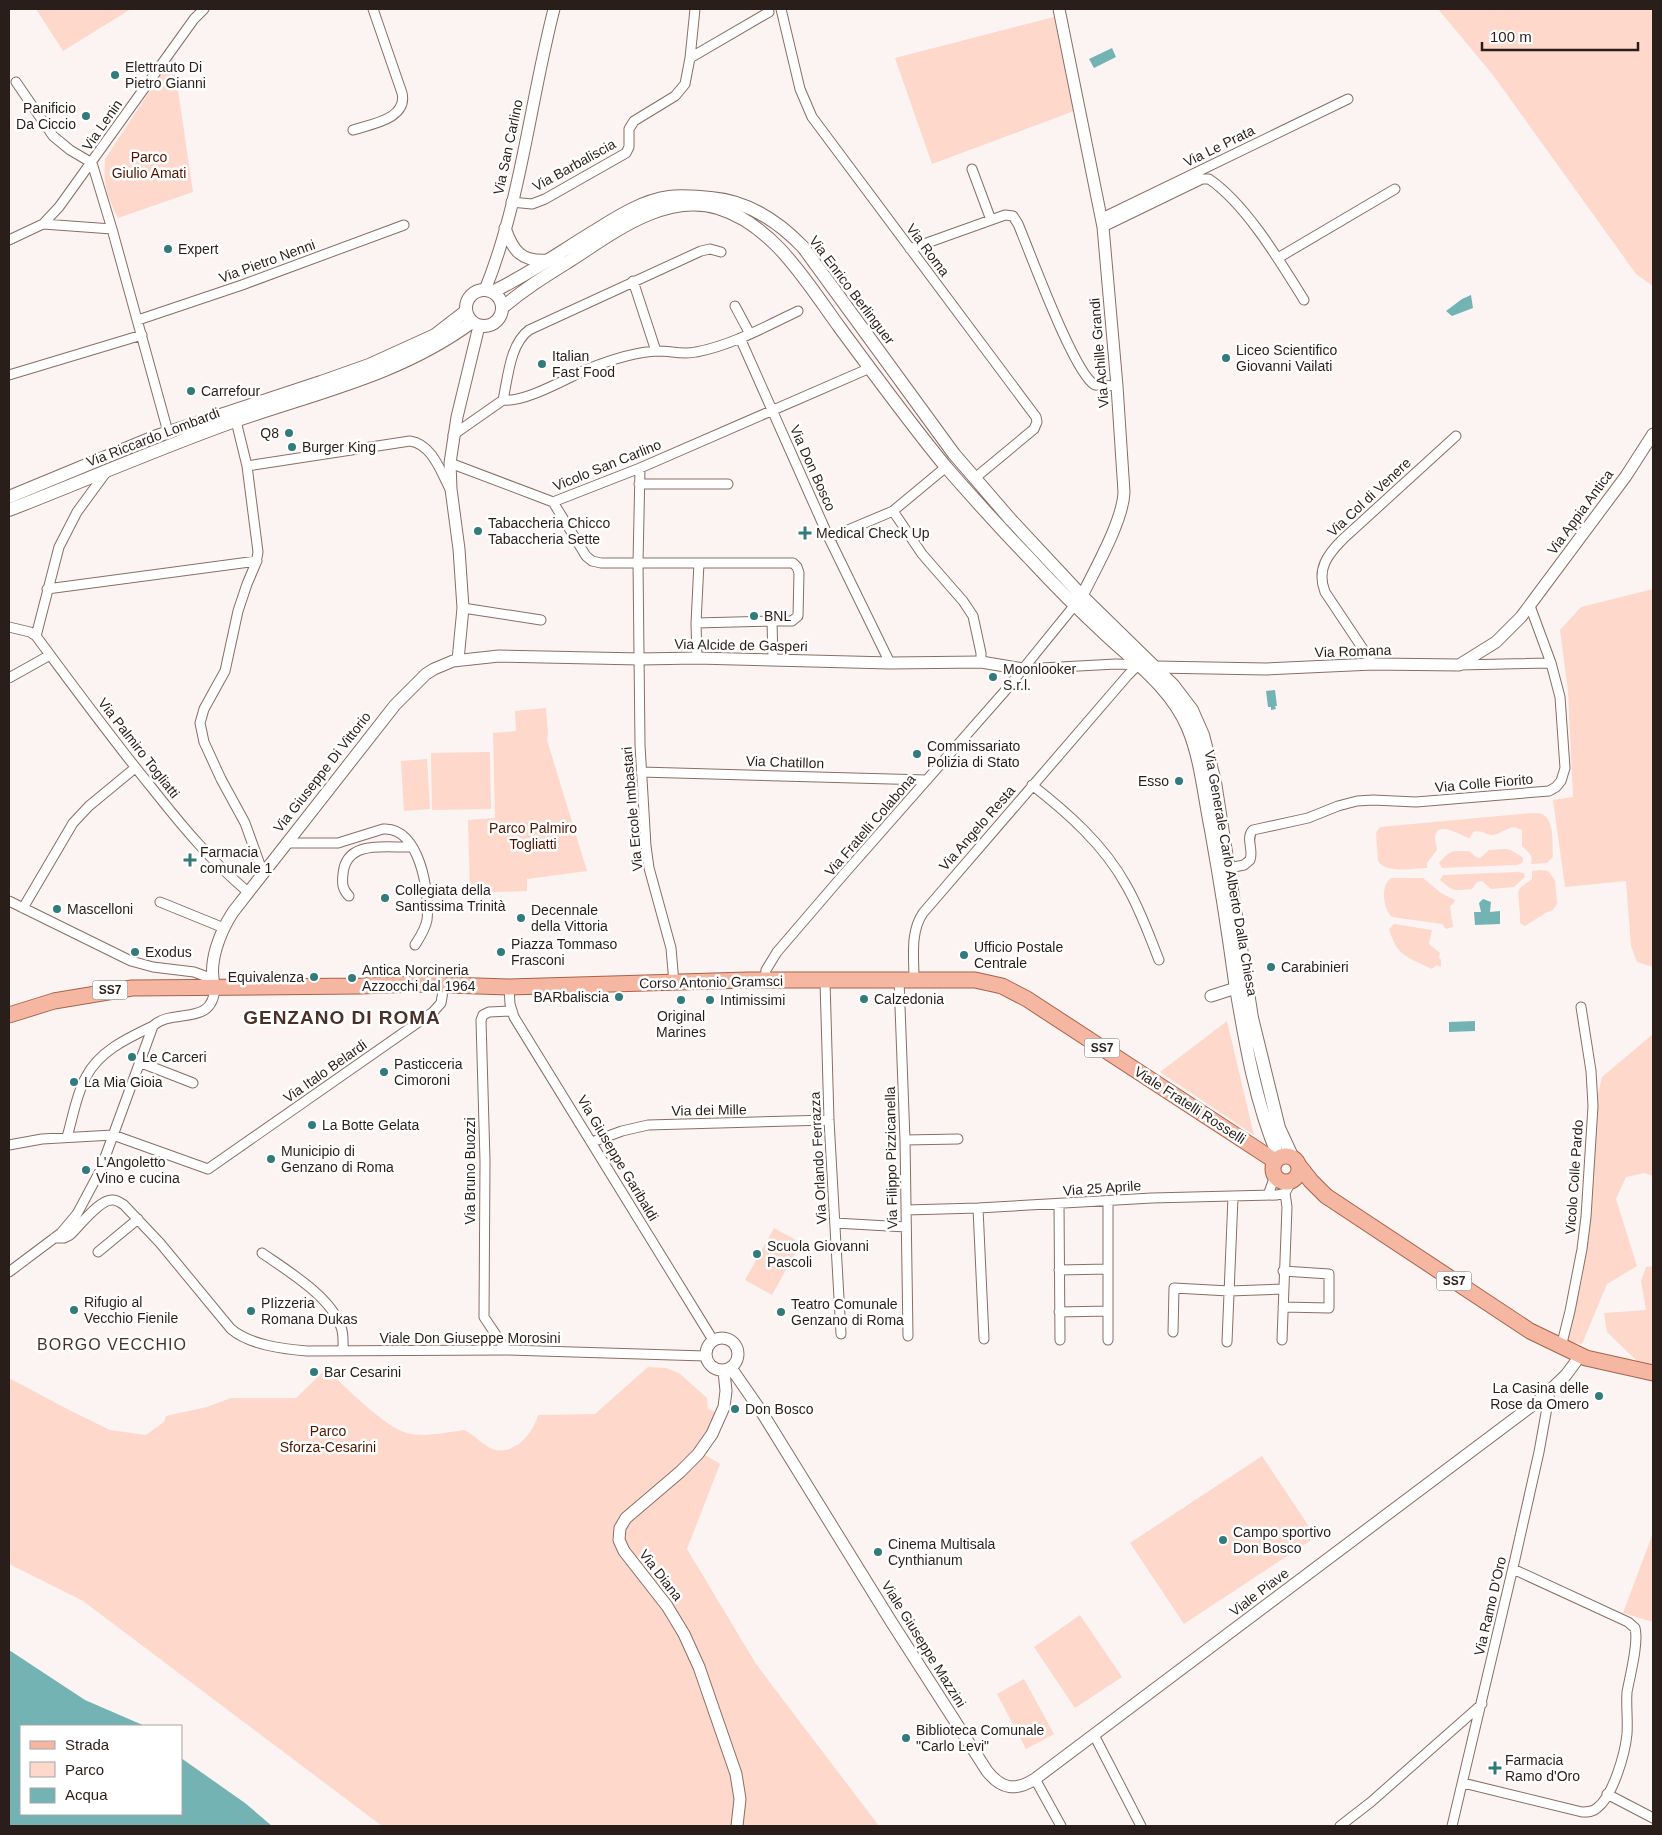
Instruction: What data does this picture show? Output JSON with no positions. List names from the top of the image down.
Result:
{
  "streets": {
    "main road": [
      "Via Enrico Berlinguer",
      "Via Riccardo Lombardi",
      "Via Generale Carlo Alberto Dalla Chiesa",
      "Corso Antonio Gramsci",
      "SS7",
      "Viale Fratelli Rosselli"
    ],
    "street": [
      "Via Lenin",
      "Via Le Prata",
      "Via San Carlino",
      "Via Barbaliscia",
      "Via Roma",
      "Via Pietro Nenni",
      "Via Achille Grandi",
      "Vicolo San Carlino",
      "Via Don Bosco",
      "Via Col di Venere",
      "Via Appia Antica",
      "Via Alcide de Gasperi",
      "Via Romana",
      "Via Palmiro Togliatti",
      "Via Chatillon",
      "Via Giuseppe Di Vittorio",
      "Via Colle Fiorito",
      "Via Ercole Imbastari",
      "Via Fratelli Colabona",
      "Via Angelo Resta",
      "Via Italo Belardi",
      "Via dei Mille",
      "Via Giuseppe Garibaldi",
      "Via Orlando Ferrazza",
      "Via Filippo Pizzicanella",
      "Via Bruno Buozzi",
      "Vicolo Colle Pardo",
      "Via 25 Aprile",
      "Viale Don Giuseppe Morosini",
      "Via Diana",
      "Viale Piave",
      "Via Ramo D'Oro",
      "Viale Giuseppe Mazzini"
    ]
  },
  "crossings": [
    ["Via Le Prata", "Via Achille Grandi"],
    ["Via San Carlino", "Via Barbaliscia"],
    ["Via San Carlino", "Via Enrico Berlinguer"],
    ["Via San Carlino", "Via Riccardo Lombardi"],
    ["Via Roma", "Via Enrico Berlinguer"],
    ["Via Enrico Berlinguer", "Via Achille Grandi"],
    ["Via Enrico Berlinguer", "Via Riccardo Lombardi"],
    ["Via Enrico Berlinguer", "Via Generale Carlo Alberto Dalla Chiesa"],
    ["Via Achille Grandi", "Via Alcide de Gasperi"],
    ["Via Achille Grandi", "Via Fratelli Colabona"],
    ["Via Achille Grandi", "Via Generale Carlo Alberto Dalla Chiesa"],
    ["Vicolo San Carlino", "Via Don Bosco"],
    ["Vicolo San Carlino", "Via Ercole Imbastari"],
    ["Via Don Bosco", "Via Alcide de Gasperi"],
    ["Via Col di Venere", "Via Romana"],
    ["Via Alcide de Gasperi", "Via Giuseppe Di Vittorio"],
    ["Via Alcide de Gasperi", "Via Ercole Imbastari"],
    ["Via Alcide de Gasperi", "Via Fratelli Colabona"],
    ["Via Romana", "Via Generale Carlo Alberto Dalla Chiesa"],
    ["Via Palmiro Togliatti", "Via Giuseppe Di Vittorio"],
    ["Via Chatillon", "Via Ercole Imbastari"],
    ["Via Chatillon", "Via Fratelli Colabona"],
    ["Via Giuseppe Di Vittorio", "SS7"],
    ["Via Colle Fiorito", "Via Generale Carlo Alberto Dalla Chiesa"],
    ["Via Ercole Imbastari", "Corso Antonio Gramsci"],
    ["Via Fratelli Colabona", "Corso Antonio Gramsci"],
    ["Via Angelo Resta", "Via Generale Carlo Alberto Dalla Chiesa"],
    ["Via Angelo Resta", "Corso Antonio Gramsci"],
    ["Via Angelo Resta", "Viale Fratelli Rosselli"],
    ["Via Angelo Resta", "Via Filippo Pizzicanella"],
    ["Via Generale Carlo Alberto Dalla Chiesa", "Viale Fratelli Rosselli"],
    ["Corso Antonio Gramsci", "SS7"],
    ["Corso Antonio Gramsci", "Viale Fratelli Rosselli"],
    ["Corso Antonio Gramsci", "Via Giuseppe Garibaldi"],
    ["Corso Antonio Gramsci", "Via Orlando Ferrazza"],
    ["Corso Antonio Gramsci", "Via Filippo Pizzicanella"],
    ["SS7", "Via Italo Belardi"],
    ["SS7", "Viale Fratelli Rosselli"],
    ["SS7", "Via Giuseppe Garibaldi"],
    ["SS7", "Viale Piave"],
    ["Viale Fratelli Rosselli", "Via Filippo Pizzicanella"],
    ["Viale Fratelli Rosselli", "Vicolo Colle Pardo"],
    ["Viale Fratelli Rosselli", "Via 25 Aprile"],
    ["Viale Fratelli Rosselli", "Viale Piave"],
    ["Via dei Mille", "Via Giuseppe Garibaldi"],
    ["Via dei Mille", "Via Orlando Ferrazza"],
    ["Via Giuseppe Garibaldi", "Via Bruno Buozzi"],
    ["Via Giuseppe Garibaldi", "Viale Don Giuseppe Morosini"],
    ["Via Giuseppe Garibaldi", "Via Diana"],
    ["Via Giuseppe Garibaldi", "Viale Giuseppe Mazzini"],
    ["Via Filippo Pizzicanella", "Via 25 Aprile"],
    ["Via Bruno Buozzi", "Viale Don Giuseppe Morosini"],
    ["Viale Don Giuseppe Morosini", "Via Diana"],
    ["Viale Don Giuseppe Morosini", "Viale Giuseppe Mazzini"],
    ["Via Diana", "Viale Giuseppe Mazzini"],
    ["Viale Piave", "Via Ramo D'Oro"],
    ["Viale Piave", "Viale Giuseppe Mazzini"]
  ],
  "districts": ["GENZANO DI ROMA", "BORGO VECCHIO"],
  "parks": ["Parco Giulio Amati", "Parco Palmiro Togliatti", "Parco Sforza-Cesarini"],
  "places": {
    "other": [
      "Elettrauto Di Pietro Gianni",
      "Panificio Da Ciccio",
      "Expert",
      "Liceo Scientifico Giovanni Vailati",
      "Italian Fast Food",
      "Carrefour",
      "Q8",
      "Burger King",
      "Tabaccheria Chicco Tabaccheria Sette",
      "BNL",
      "Moonlooker S.r.l.",
      "Commissariato Polizia di Stato",
      "Esso",
      "Collegiata della Santissima Trinità",
      "Mascelloni",
      "Decennale della Vittoria",
      "Exodus",
      "Piazza Tommaso Frasconi",
      "Ufficio Postale Centrale",
      "Carabinieri",
      "Equivalenza",
      "Antica Norcineria Azzocchi dal 1964",
      "BARbaliscia",
      "Calzedonia",
      "Original Marines",
      "Intimissimi",
      "Le Carceri",
      "Pasticceria Cimoroni",
      "La Mia Gioia",
      "La Botte Gelata",
      "Municipio di Genzano di Roma",
      "L'Angoletto Vino e cucina",
      "Scuola Giovanni Pascoli",
      "Rifugio al Vecchio Fienile",
      "PIizzeria Romana Dukas",
      "Teatro Comunale Genzano di Roma",
      "Bar Cesarini",
      "La Casina delle Rose da Omero",
      "Don Bosco",
      "Campo sportivo Don Bosco",
      "Cinema Multisala Cynthianum",
      "Biblioteca Comunale \"Carlo Levi\""
    ],
    "health": ["Medical Check Up", "Farmacia comunale 1", "Farmacia Ramo d'Oro"]
  },
  "legend": ["Strada", "Parco", "Acqua"],
  "scale_bar": "100 m"
}
